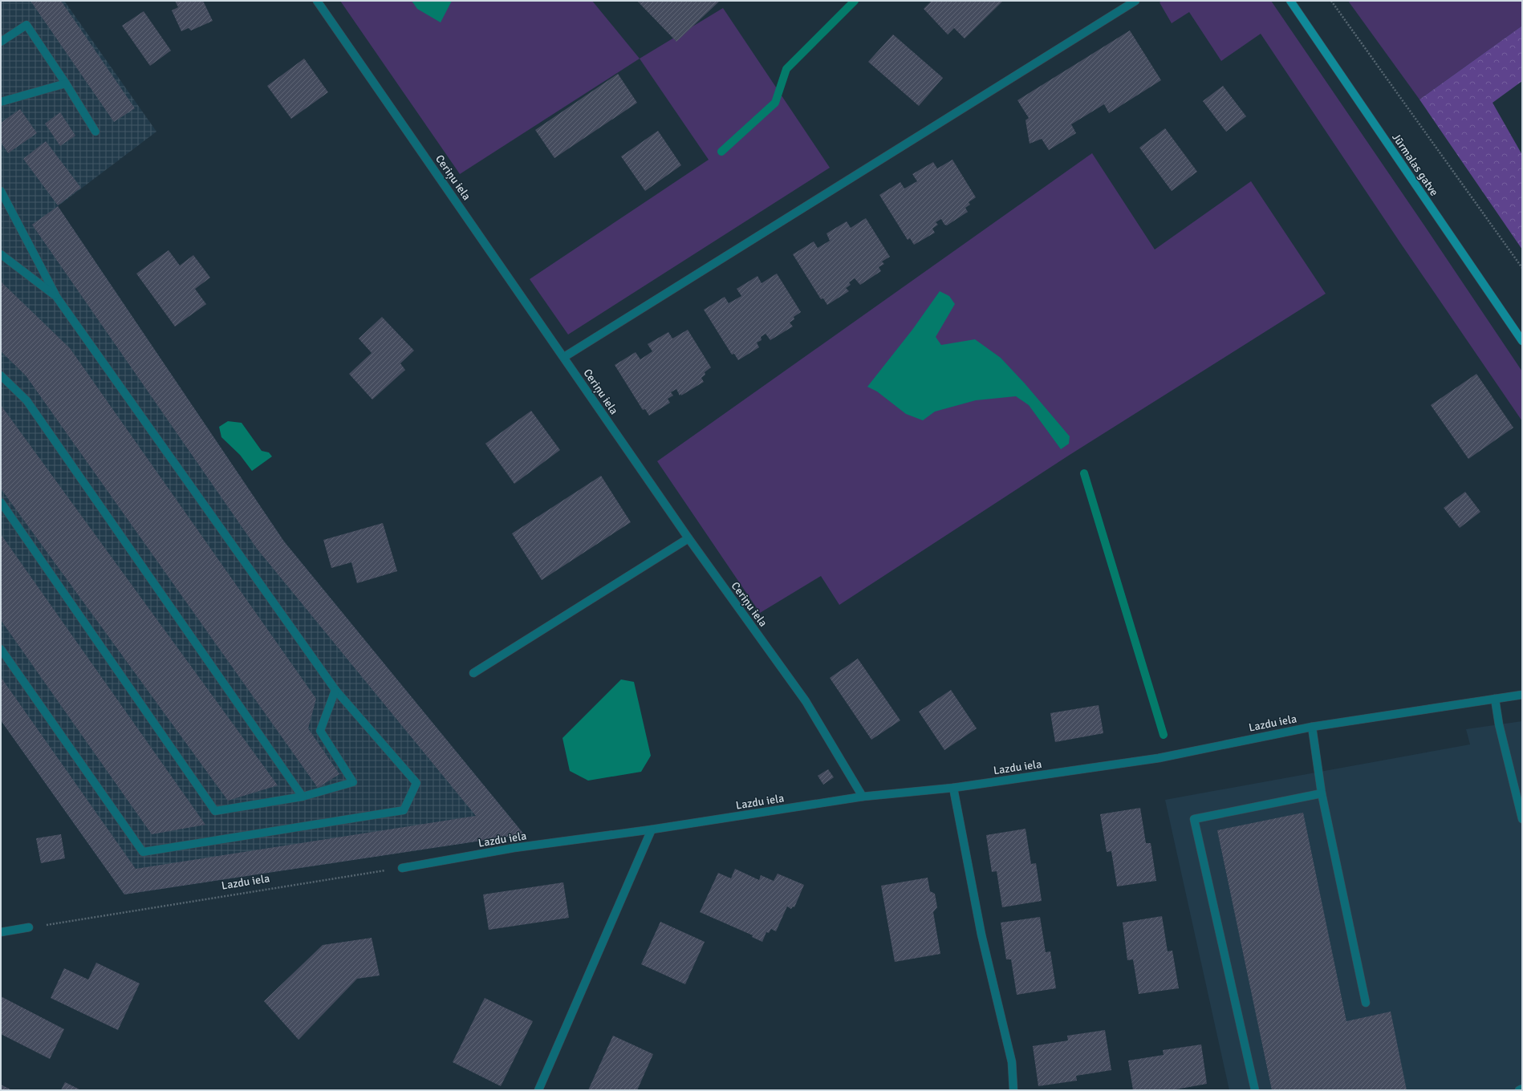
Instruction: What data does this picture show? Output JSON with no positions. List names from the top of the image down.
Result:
{
  "streets": {
    "main road": ["Jūrmalas gatve"],
    "street": ["Ceriņu iela", "Lazdu iela"]
  },
  "crossings": [
    ["Ceriņu iela", "Lazdu iela"]
  ]
}
